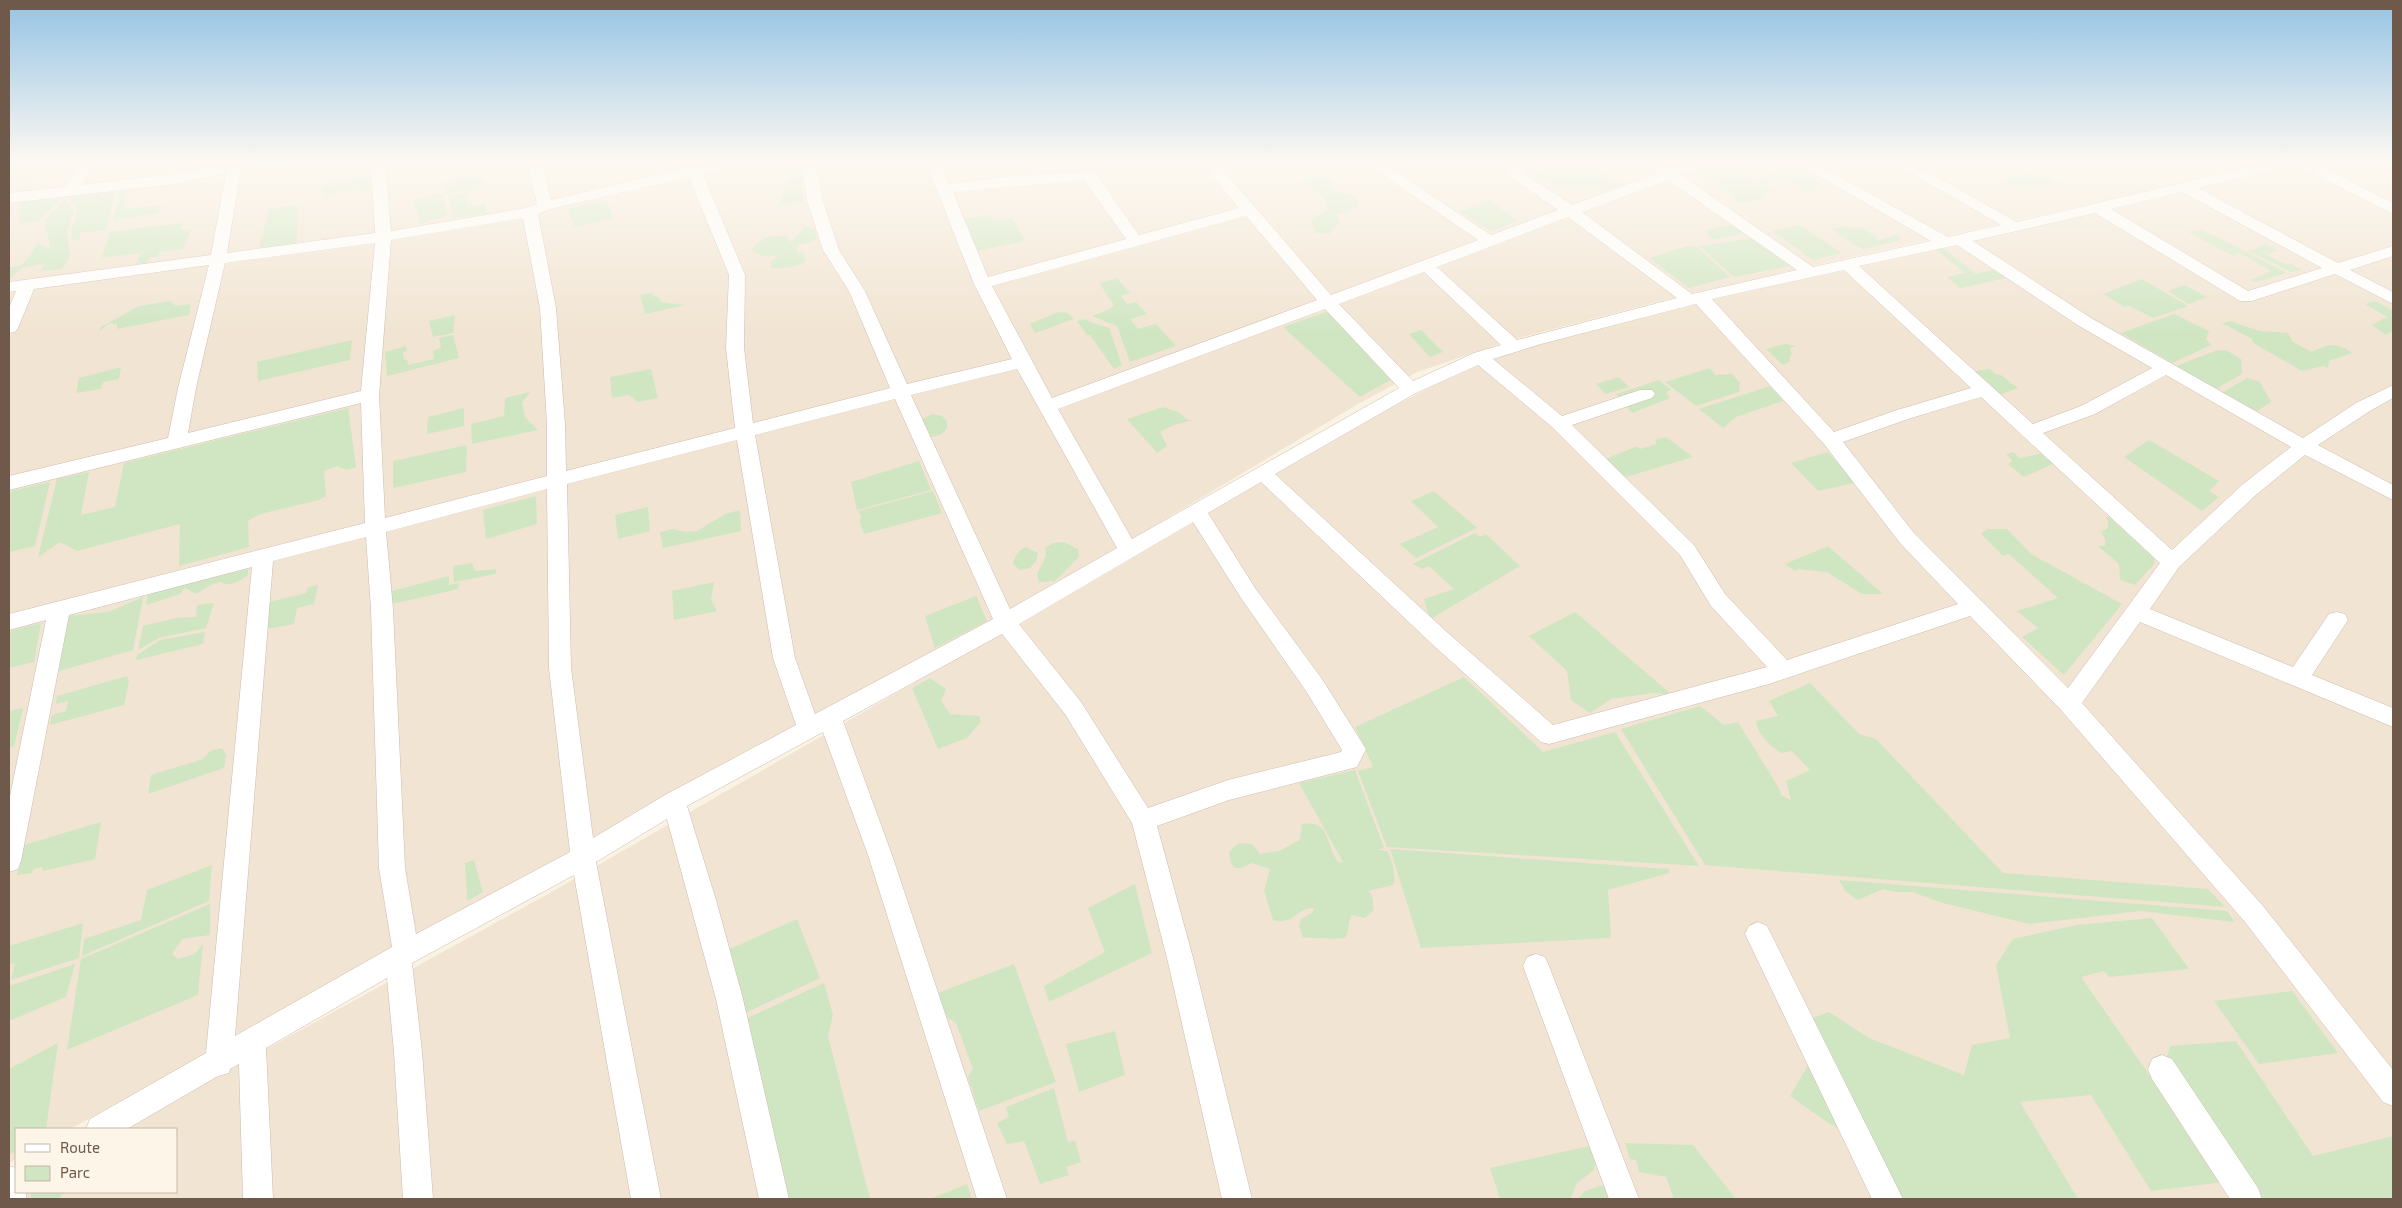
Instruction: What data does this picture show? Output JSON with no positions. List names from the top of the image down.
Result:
{
  "legend": ["Route", "Parc"]
}
